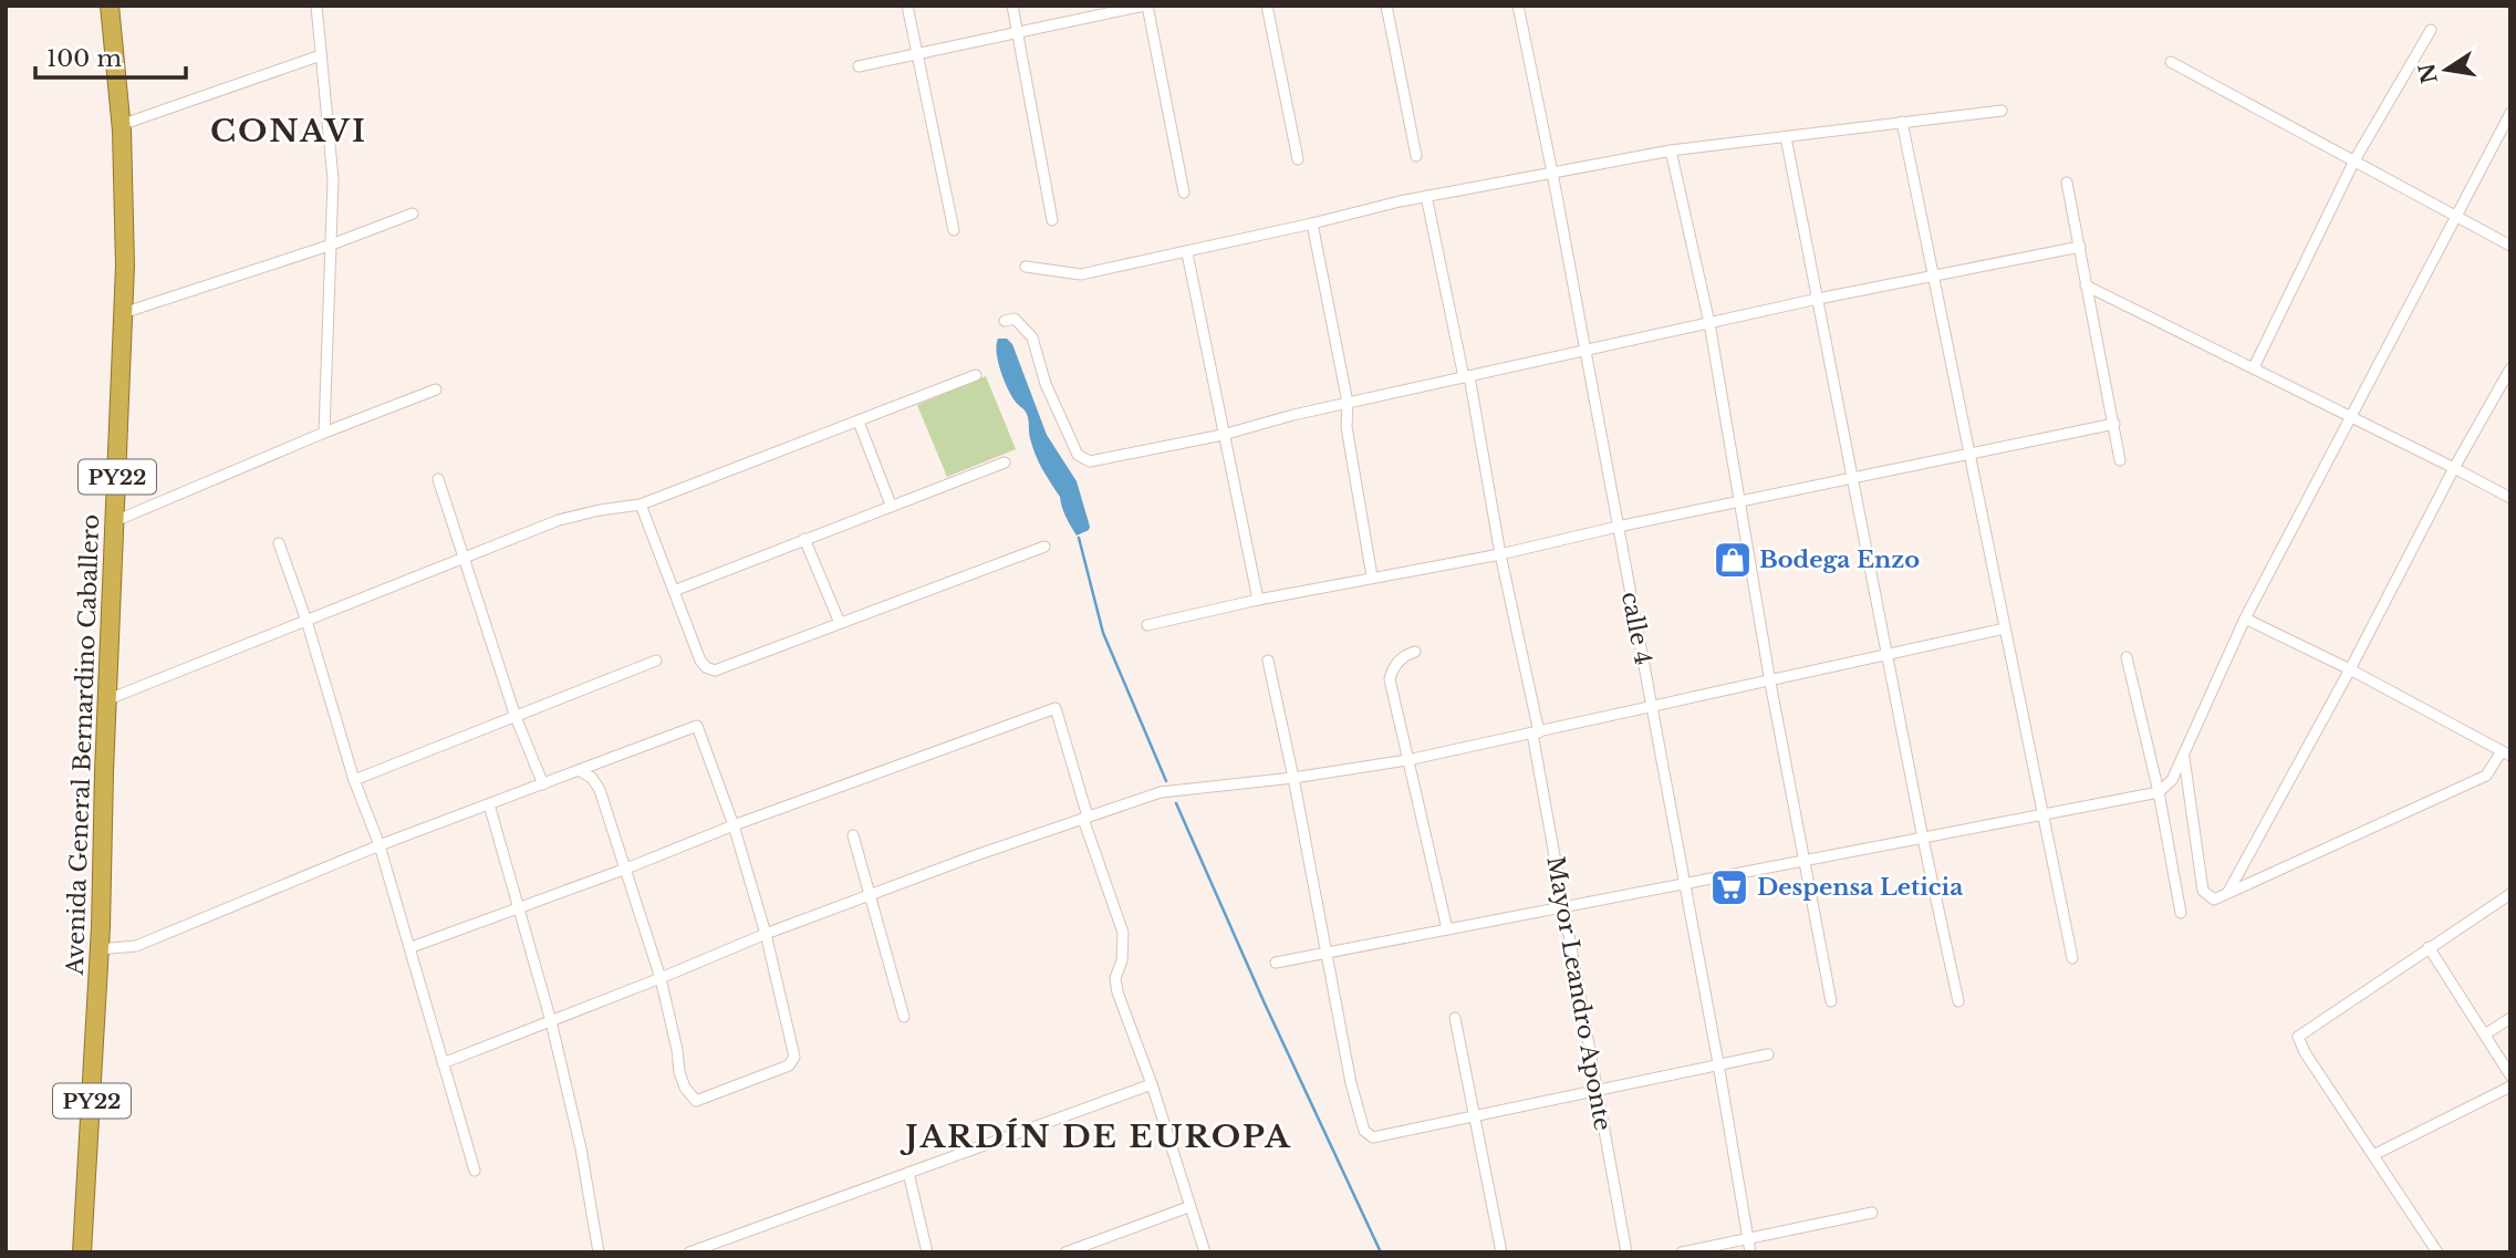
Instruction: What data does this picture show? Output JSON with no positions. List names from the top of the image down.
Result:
{
  "streets": {
    "highway": ["PY22", "Avenida General Bernardino Caballero"],
    "street": ["calle 4", "Mayor Leandro Aponte"]
  },
  "districts": ["CONAVI", "JARDÍN DE EUROPA"],
  "places": {
    "shop": ["Bodega Enzo"],
    "supermarket": ["Despensa Leticia"]
  },
  "scale_bar": "100 m",
  "north": "left"
}
